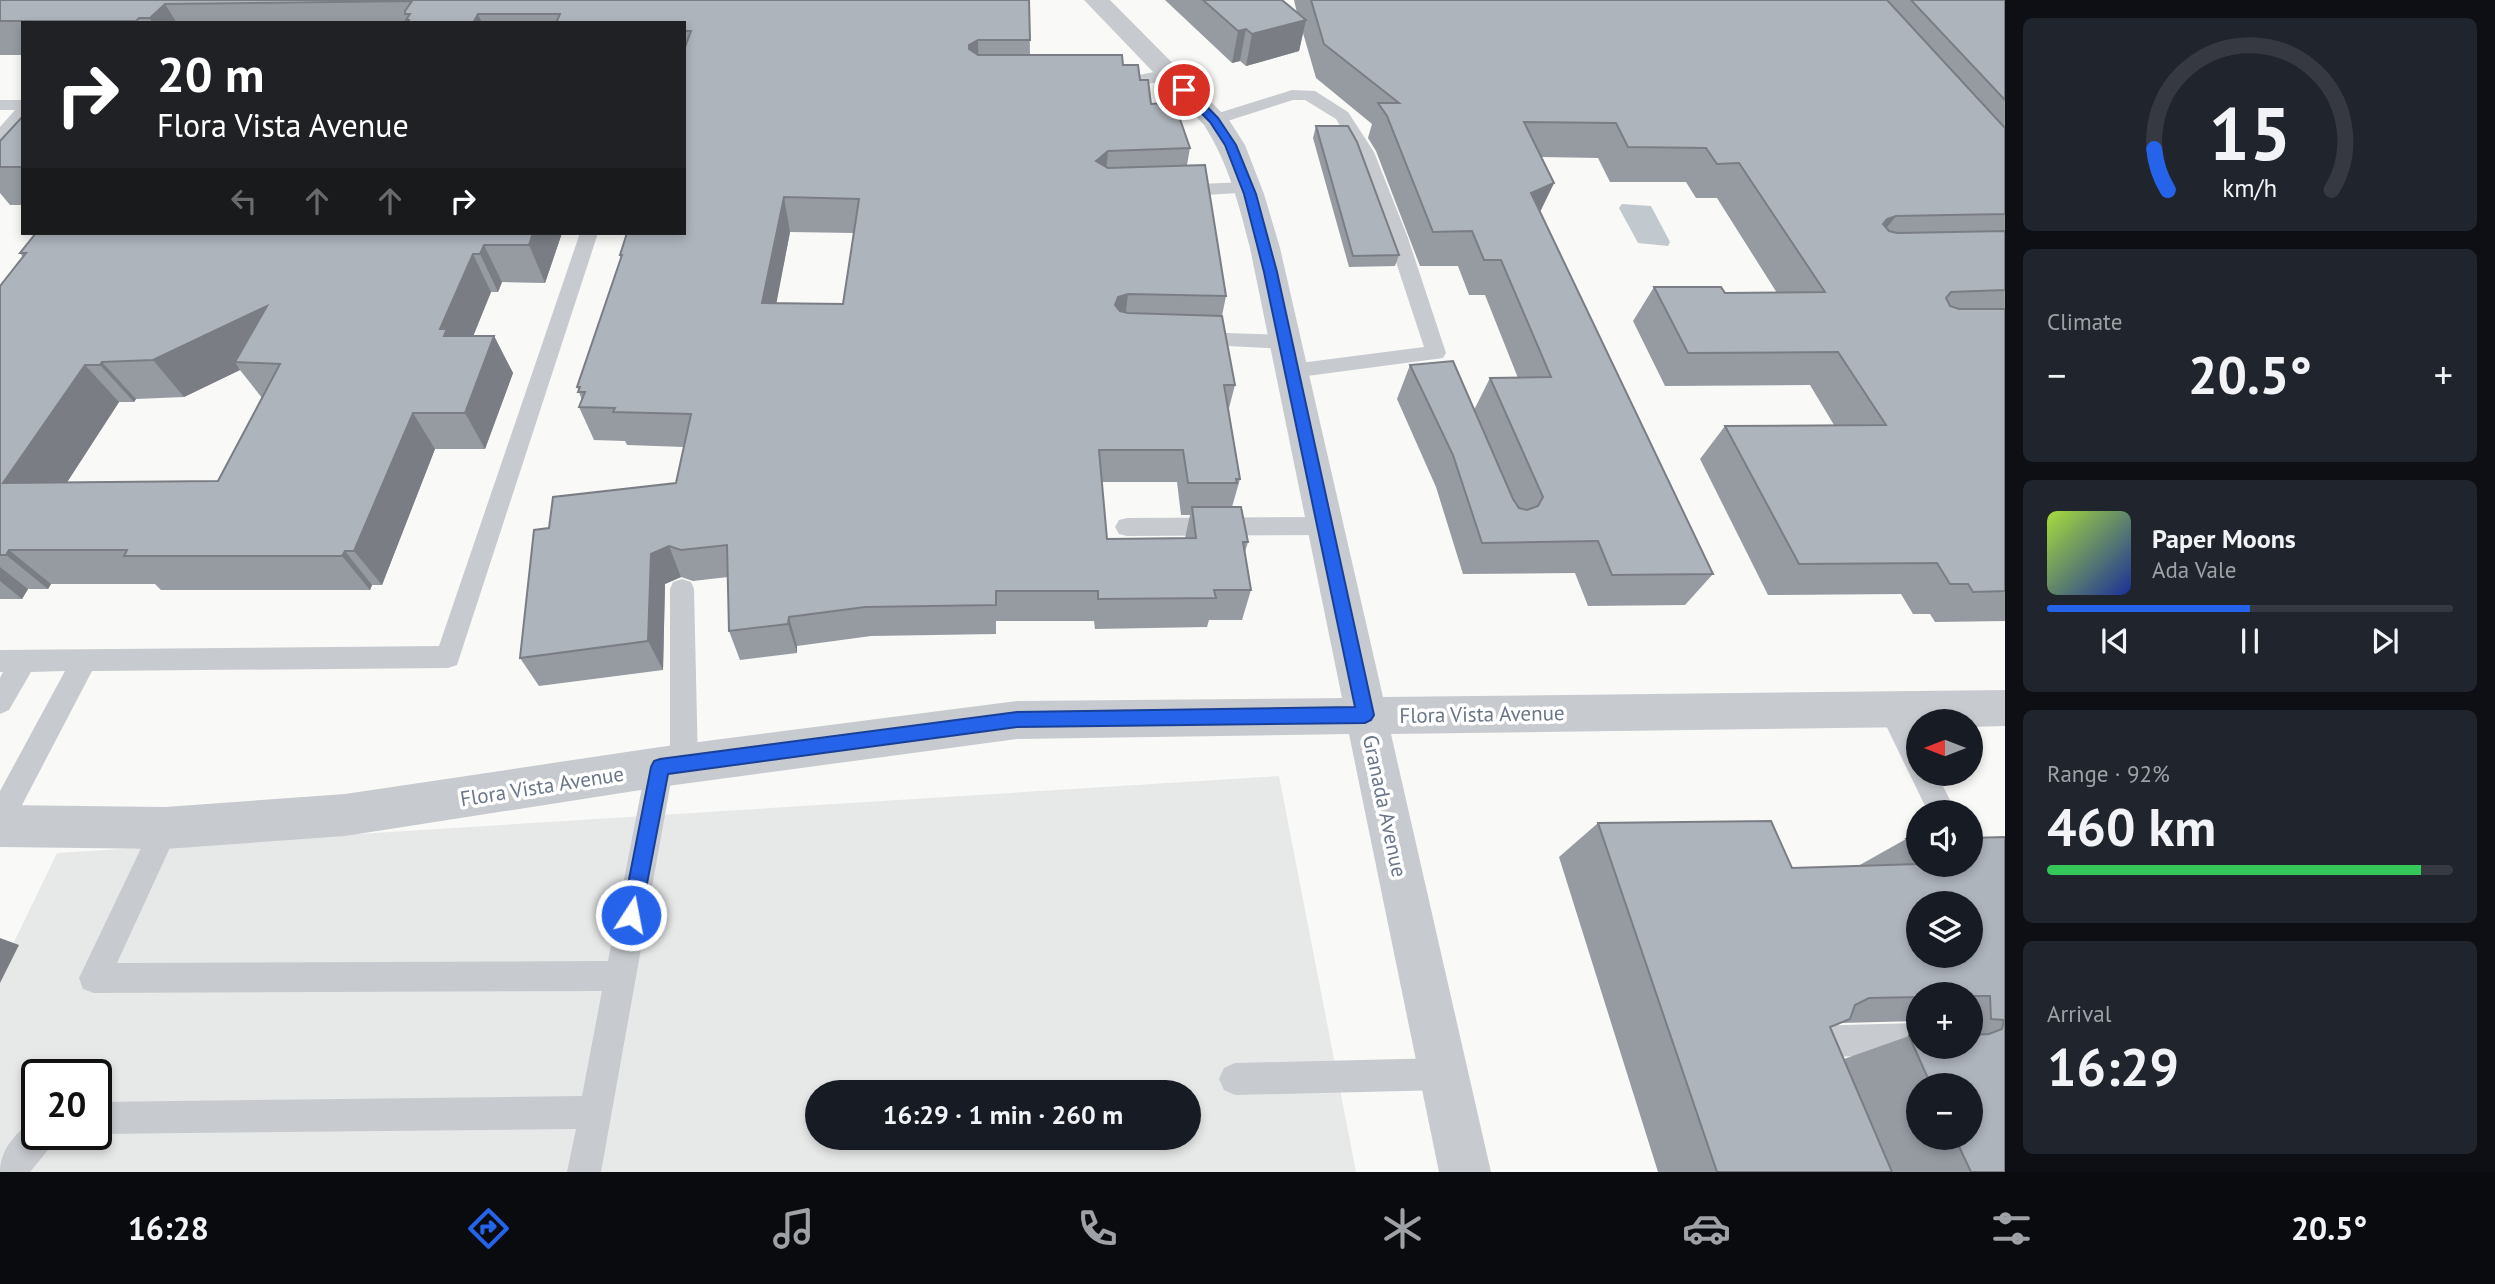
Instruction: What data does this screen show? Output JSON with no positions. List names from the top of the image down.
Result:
{
  "streets": {
    "street": ["Flora Vista Avenue", "Granada Avenue"]
  },
  "crossings": [
    ["Flora Vista Avenue", "Granada Avenue"]
  ],
  "north": "left",
  "page": {
    "turn": ["20 m", "Flora Vista Avenue"],
    "tile": [
      "Climate",
      ["Range · 92%", "460 km"],
      ["Arrival", "16:29"]
    ],
    "heat": ["−", "20.5°", "+"],
    "song": ["Paper Moons", "Ada Vale"],
    "map_buttons": ["+", "−"],
    "limit": "20",
    "trip": "16:29 · 1 min · 260 m",
    "tabs": ["16:28", "20.5°"],
    "gauge": ["15", "km/h"]
  }
}
